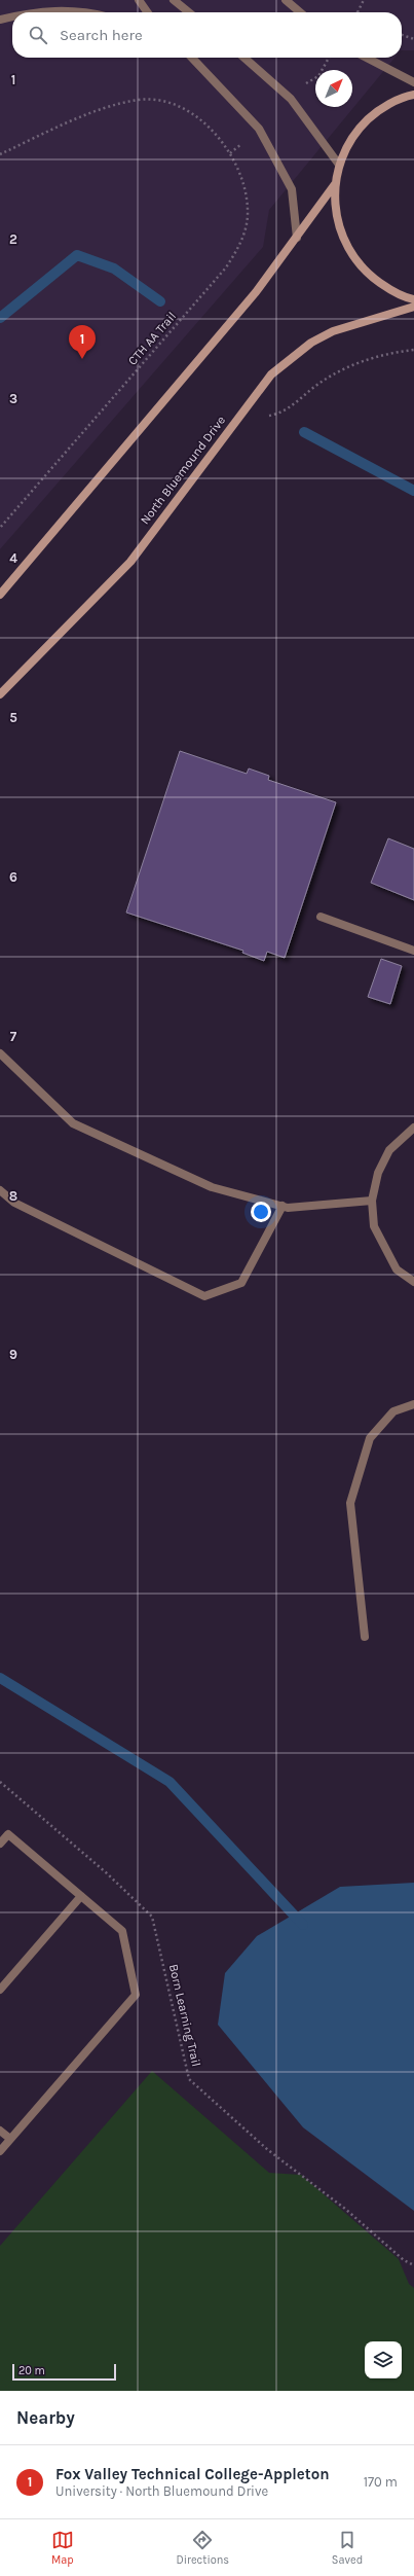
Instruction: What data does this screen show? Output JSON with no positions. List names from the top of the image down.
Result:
{
  "streets": {
    "main road": ["North Bluemound Drive"],
    "path": ["CTH AA Trail", "Born Learning Trail"]
  },
  "scale_bar": "20 m",
  "north": "top right",
  "page": {
    "search": "Search here",
    "pins": "1",
    "scale": "20 m",
    "heading": "Nearby",
    "list": [
      {
        "mark": "1",
        "name": "Fox Valley Technical College-Appleton",
        "note": "University · North Bluemound Drive",
        "value": "170 m"
      }
    ],
    "nav": ["Map", "Directions", "Saved"]
  },
  "grid": {
    "rows": [
      "1",
      "2",
      "3",
      "4",
      "5",
      "6",
      "7",
      "8",
      "9"
    ]
  }
}
